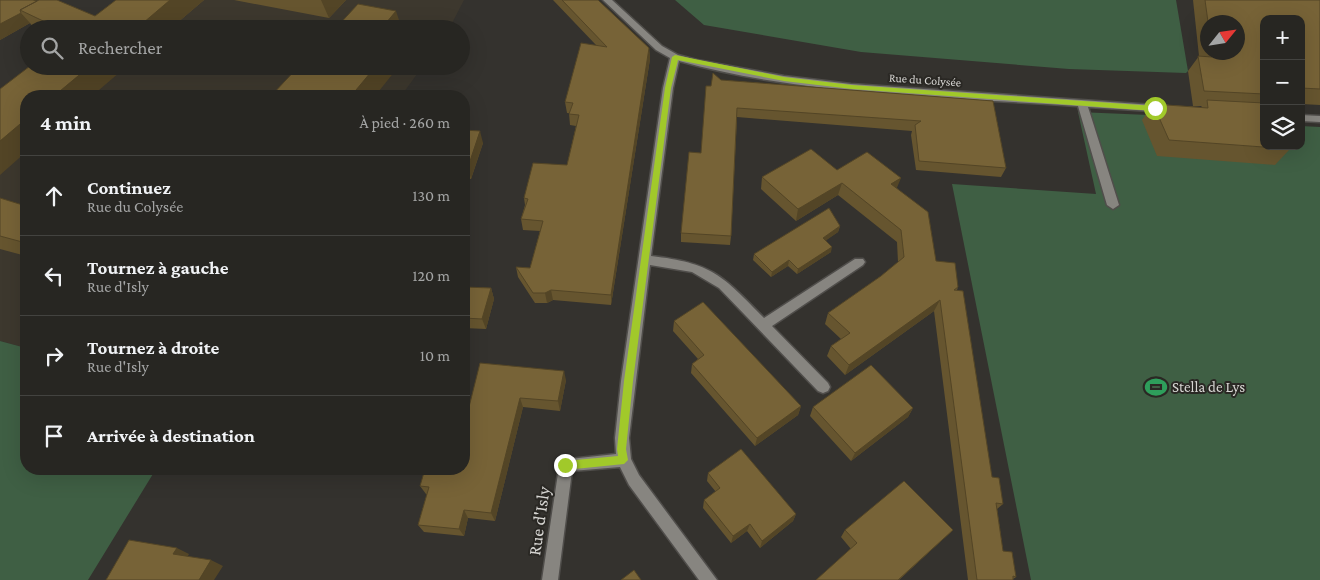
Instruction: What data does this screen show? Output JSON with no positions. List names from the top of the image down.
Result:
{
  "streets": {
    "street": ["Rue du Colysée", "Rue d'Isly"]
  },
  "places": {
    "sports": ["Stella de Lys"]
  },
  "north": "top right",
  "page": {
    "map_buttons": ["+", "−"],
    "search": "Rechercher",
    "heading": ["4 min", "À pied · 260 m"],
    "list": [
      ["Continuez", "Rue du Colysée", "130 m"],
      ["Tournez à gauche", "Rue d'Isly", "120 m"],
      ["Tournez à droite", "Rue d'Isly", "10 m"],
      "Arrivée à destination"
    ]
  }
}
